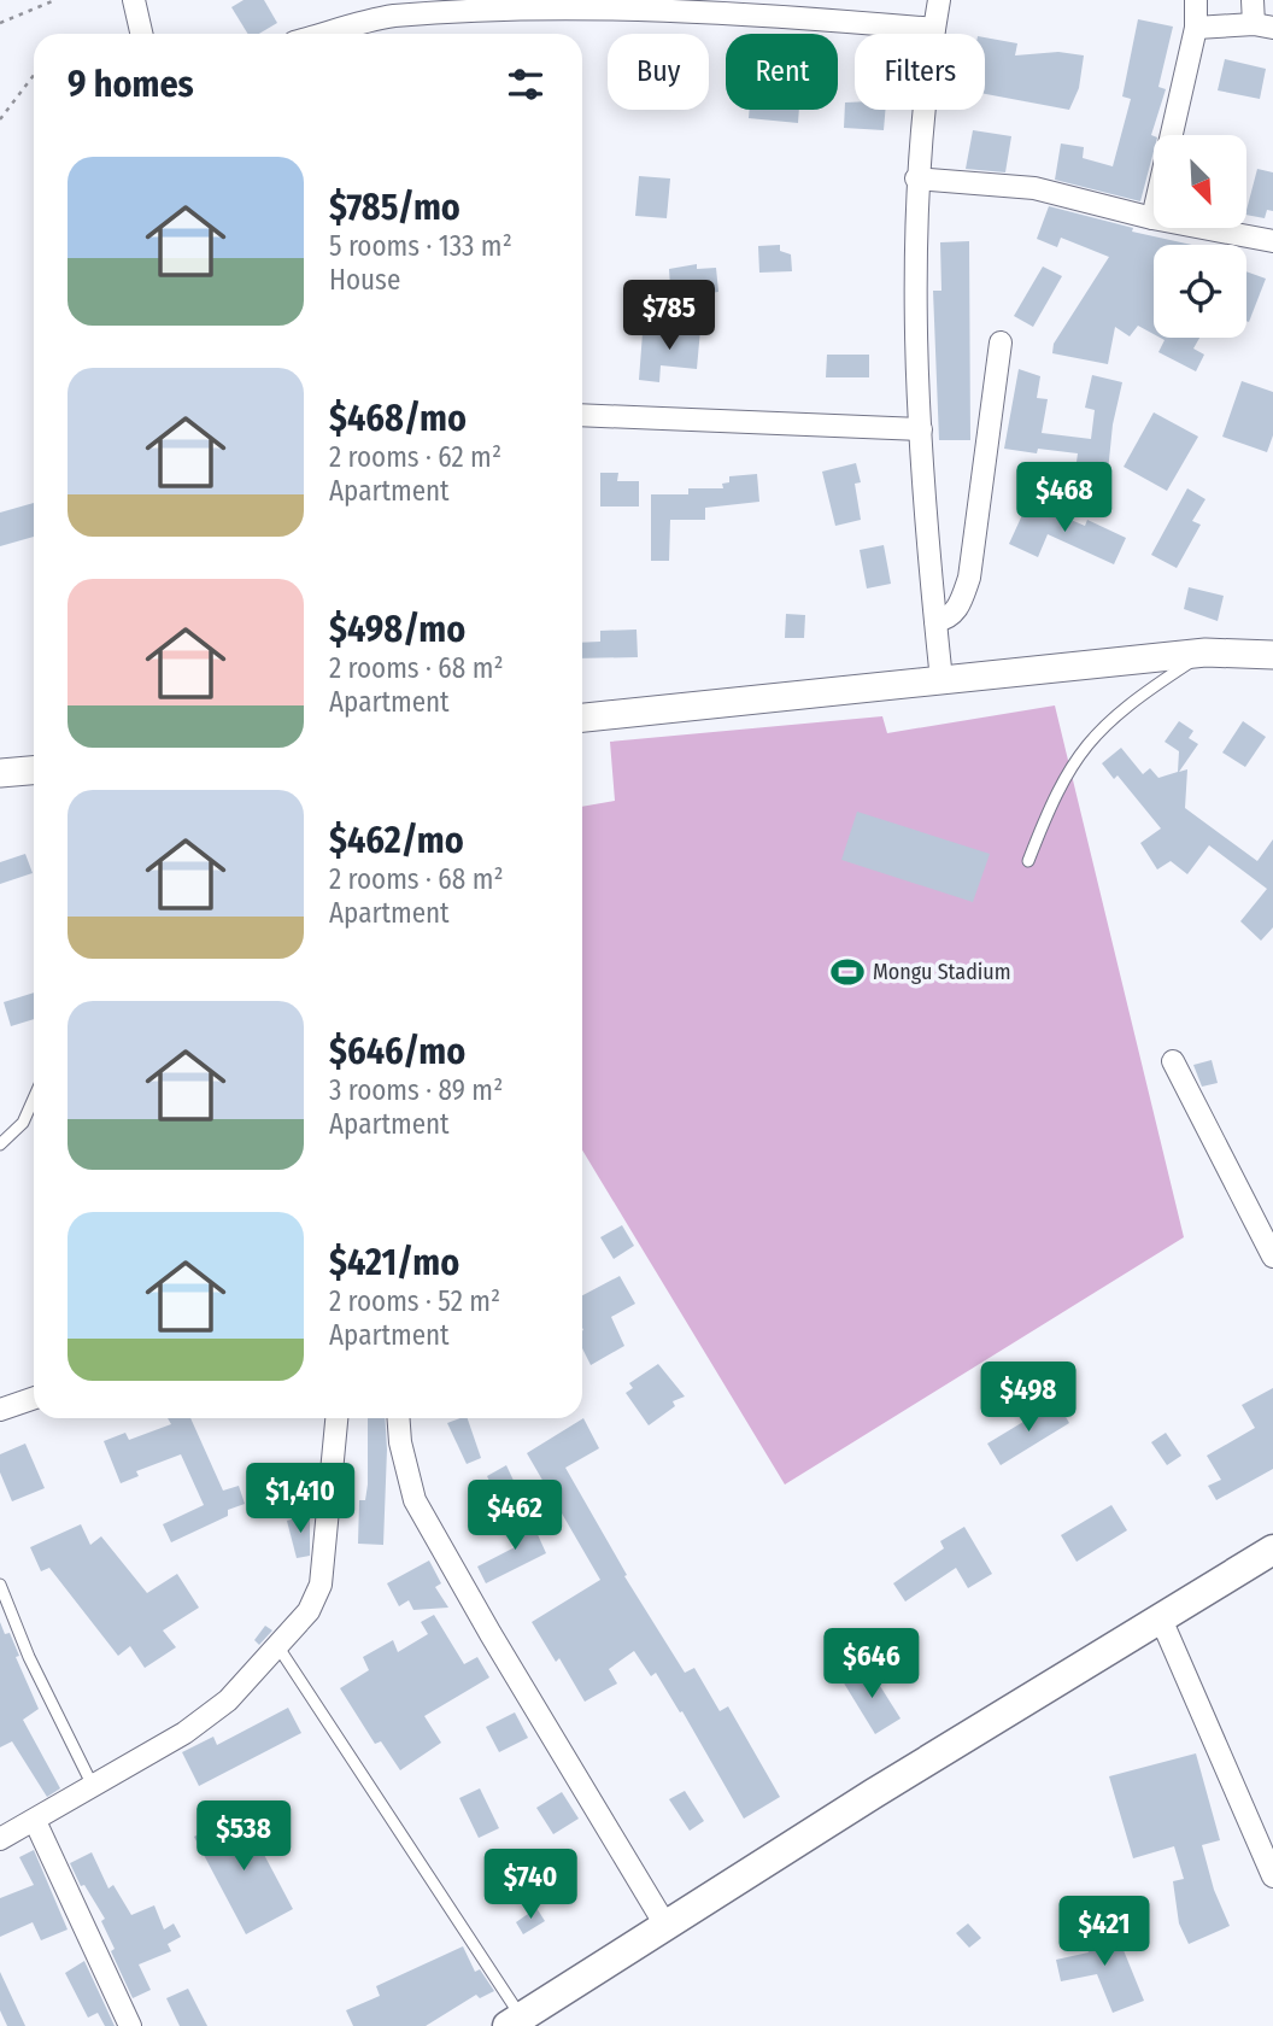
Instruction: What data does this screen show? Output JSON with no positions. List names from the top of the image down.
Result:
{
  "places": {
    "sports": ["Mongu Stadium"]
  },
  "north": "bottom right",
  "page": {
    "chip": ["Buy", "Rent", "Filters"],
    "heading": "9 homes",
    "list": [
      {
        "name": "$785/mo",
        "note": "5 rooms · 133 m² · House"
      },
      {
        "name": "$468/mo",
        "note": "2 rooms · 62 m² · Apartment"
      },
      {
        "name": "$498/mo",
        "note": "2 rooms · 68 m² · Apartment"
      },
      {
        "name": "$462/mo",
        "note": "2 rooms · 68 m² · Apartment"
      },
      {
        "name": "$646/mo",
        "note": "3 rooms · 89 m² · Apartment"
      },
      {
        "name": "$421/mo",
        "note": "2 rooms · 52 m² · Apartment"
      }
    ],
    "price": [
      "$785",
      "$468",
      "$498",
      "$1,410",
      "$462",
      "$646",
      "$538",
      "$740",
      "$421"
    ]
  }
}
